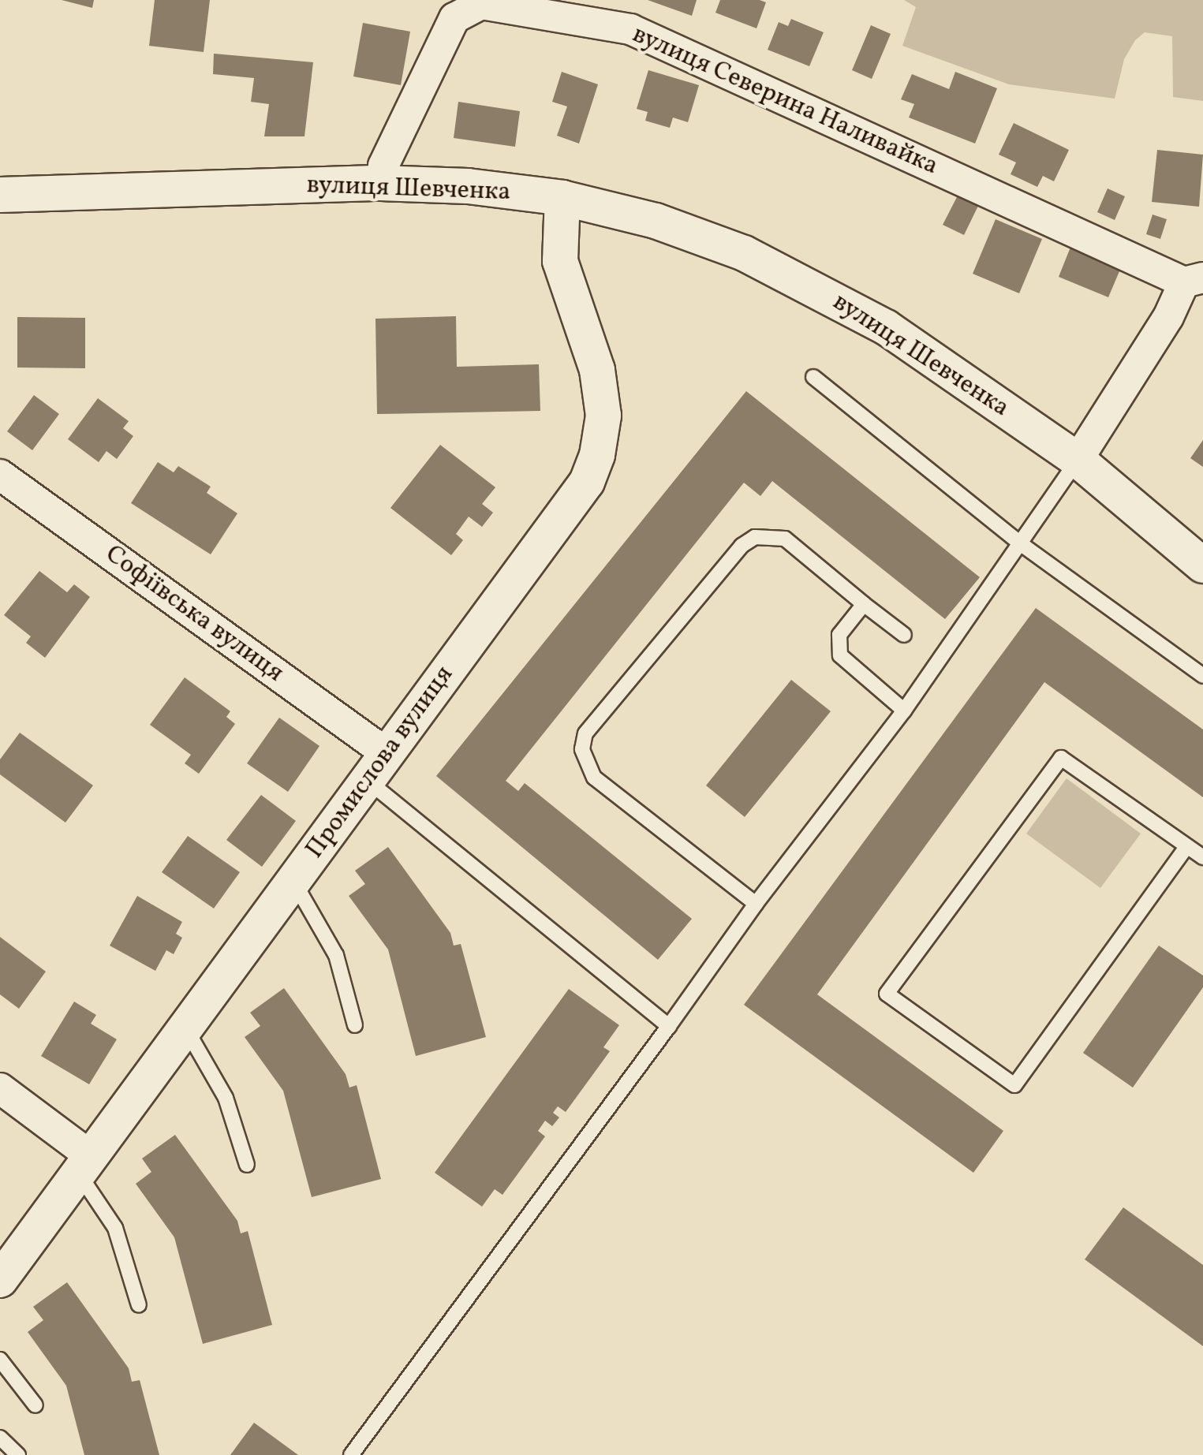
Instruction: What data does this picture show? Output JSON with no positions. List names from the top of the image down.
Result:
{
  "streets": {
    "street": [
      "вулиця Северина Наливайка",
      "вулиця Шевченка",
      "Софіївська вулиця",
      "Промислова вулиця"
    ]
  },
  "crossings": [
    ["вулиця Северина Наливайка", "вулиця Шевченка"],
    ["вулиця Шевченка", "Промислова вулиця"],
    ["Софіївська вулиця", "Промислова вулиця"]
  ]
}
